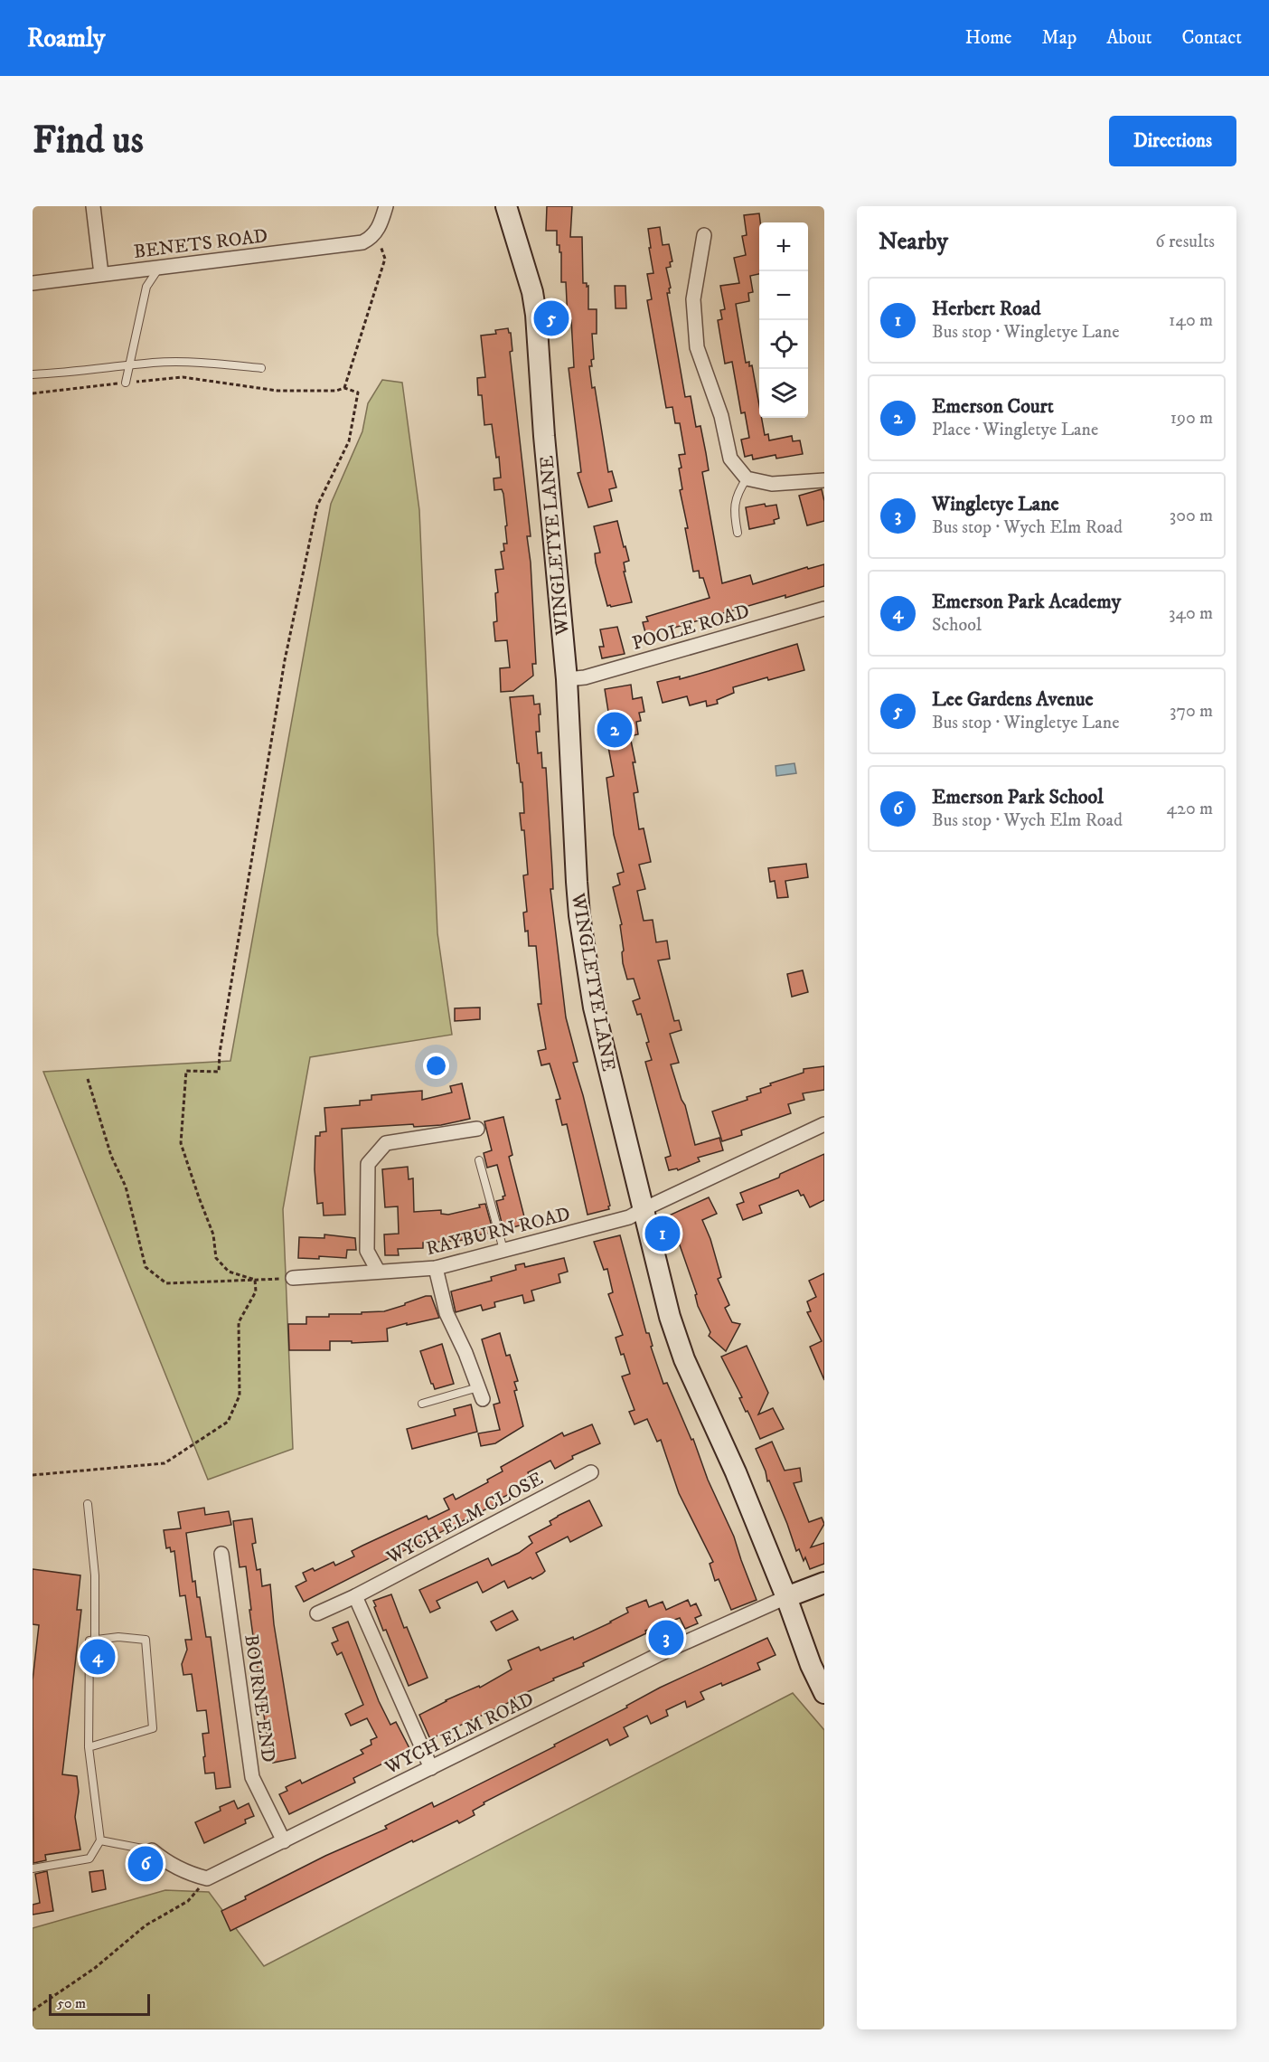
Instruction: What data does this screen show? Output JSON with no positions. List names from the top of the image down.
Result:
{
  "streets": {
    "street": [
      "BENETS ROAD",
      "WINGLETYE LANE",
      "POOLE ROAD",
      "RAYBURN ROAD",
      "WYCH ELM CLOSE",
      "BOURNE END",
      "WYCH ELM ROAD"
    ]
  },
  "crossings": [
    ["WINGLETYE LANE", "POOLE ROAD"],
    ["WINGLETYE LANE", "RAYBURN ROAD"],
    ["WINGLETYE LANE", "WYCH ELM ROAD"],
    ["BOURNE END", "WYCH ELM ROAD"]
  ],
  "scale_bar": "50 m",
  "page": {
    "header": "Roamly",
    "nav": [
      "Home",
      "Map",
      "About",
      "Contact"
    ],
    "buttons": "Directions",
    "title": "Find us",
    "heading": ["Nearby", "6 results"],
    "map_buttons": ["+", "−"],
    "list": [
      {
        "mark": "1",
        "name": "Herbert Road",
        "note": "Bus stop · Wingletye Lane",
        "value": "140 m"
      },
      {
        "mark": "2",
        "name": "Emerson Court",
        "note": "Place · Wingletye Lane",
        "value": "190 m"
      },
      {
        "mark": "3",
        "name": "Wingletye Lane",
        "note": "Bus stop · Wych Elm Road",
        "value": "300 m"
      },
      {
        "mark": "4",
        "name": "Emerson Park Academy",
        "note": "School",
        "value": "340 m"
      },
      {
        "mark": "5",
        "name": "Lee Gardens Avenue",
        "note": "Bus stop · Wingletye Lane",
        "value": "370 m"
      },
      {
        "mark": "6",
        "name": "Emerson Park School",
        "note": "Bus stop · Wych Elm Road",
        "value": "420 m"
      }
    ],
    "pins": [
      "5",
      "2",
      "1",
      "3",
      "4",
      "6"
    ],
    "scale": "50 m"
  }
}
